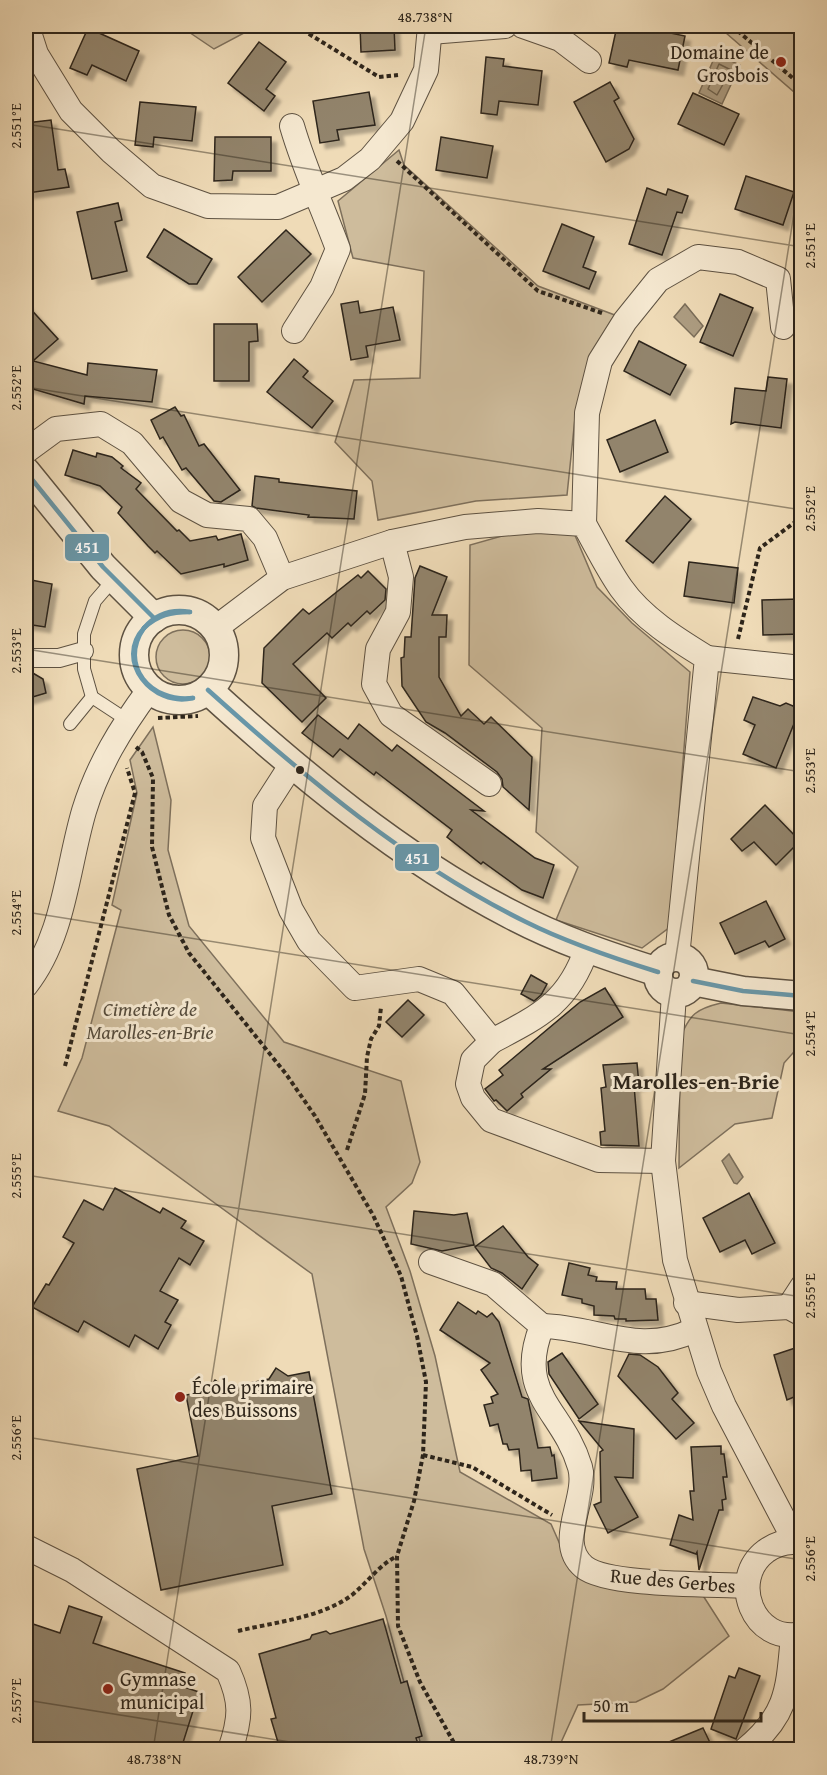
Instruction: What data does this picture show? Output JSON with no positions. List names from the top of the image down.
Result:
{
  "streets": {
    "street": ["Rue des Gerbes"]
  },
  "districts": ["Marolles-en-Brie"],
  "parks": ["Cimetière de Marolles-en-Brie"],
  "places": ["Domaine de Grosbois", "École primaire des Buissons", "Gymnase municipal"],
  "lines": ["transit line 451"],
  "scale_bar": "50 m",
  "coordinates": [
    "48.738°N",
    "2.551°E",
    "2.552°E",
    "2.553°E",
    "2.554°E",
    "2.555°E",
    "2.556°E",
    "2.557°E",
    "48.739°N"
  ]
}
